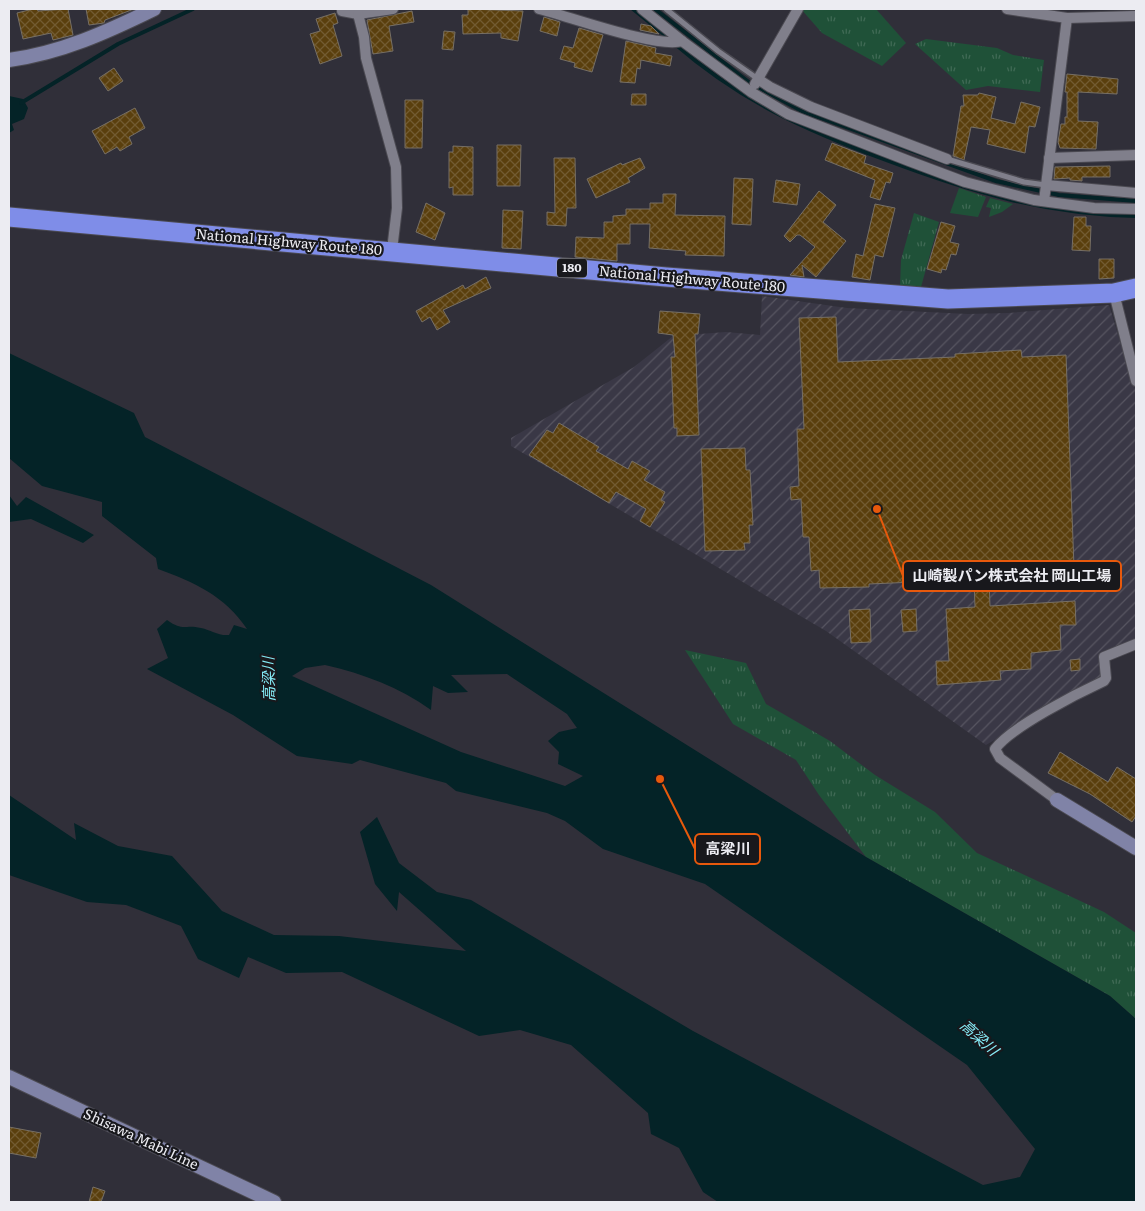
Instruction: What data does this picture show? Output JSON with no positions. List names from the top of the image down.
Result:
{
  "streets": {
    "highway": ["National Highway Route 180", "180"],
    "main road": ["Shisawa Mabi Line"]
  },
  "water": ["高梁川"],
  "places": ["山崎製パン株式会社 岡山工場", "高梁川"]
}
